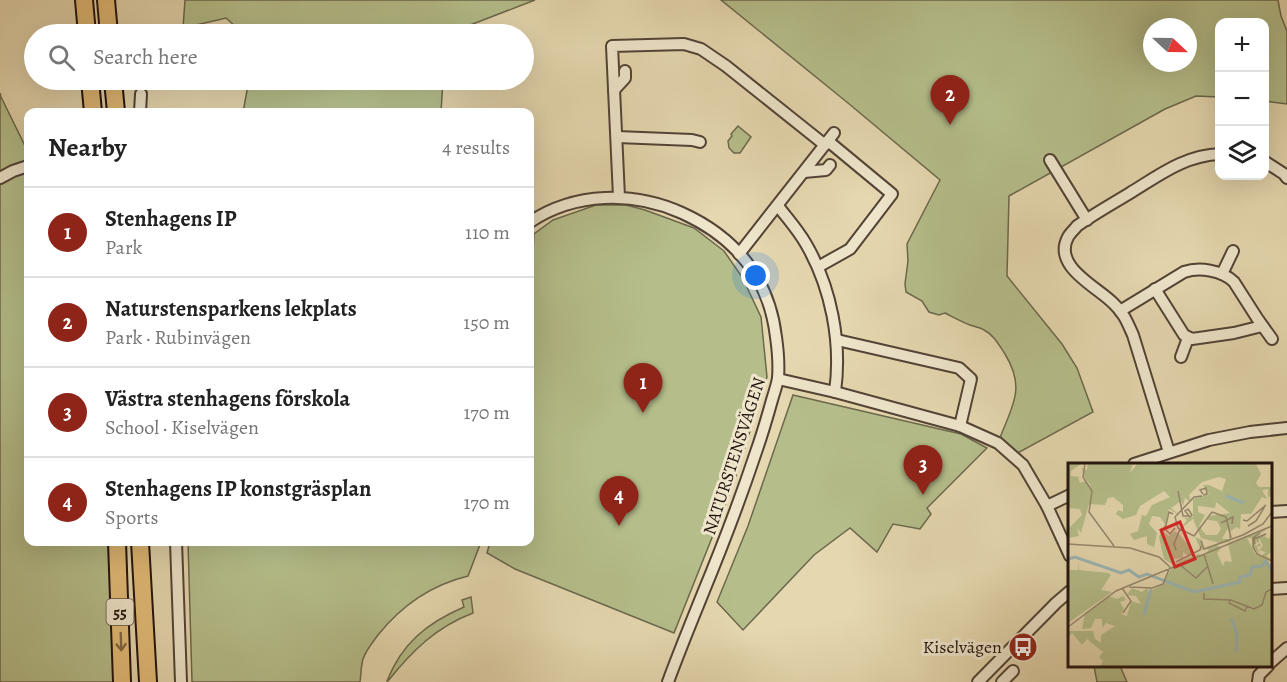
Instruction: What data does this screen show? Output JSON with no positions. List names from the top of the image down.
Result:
{
  "streets": {
    "main road": ["55"],
    "street": ["NATURSTENSVÄGEN"]
  },
  "places": {
    "bus stop": ["Kiselvägen"]
  },
  "north": "right",
  "page": {
    "map_buttons": ["+", "−"],
    "search": "Search here",
    "pins": [
      "2",
      "1",
      "3",
      "4"
    ],
    "heading": ["Nearby", "4 results"],
    "list": [
      {
        "mark": "1",
        "name": "Stenhagens IP",
        "note": "Park",
        "value": "110 m"
      },
      {
        "mark": "2",
        "name": "Naturstensparkens lekplats",
        "note": "Park · Rubinvägen",
        "value": "150 m"
      },
      {
        "mark": "3",
        "name": "Västra stenhagens förskola",
        "note": "School · Kiselvägen",
        "value": "170 m"
      },
      {
        "mark": "4",
        "name": "Stenhagens IP konstgräsplan",
        "note": "Sports",
        "value": "170 m"
      }
    ]
  }
}
